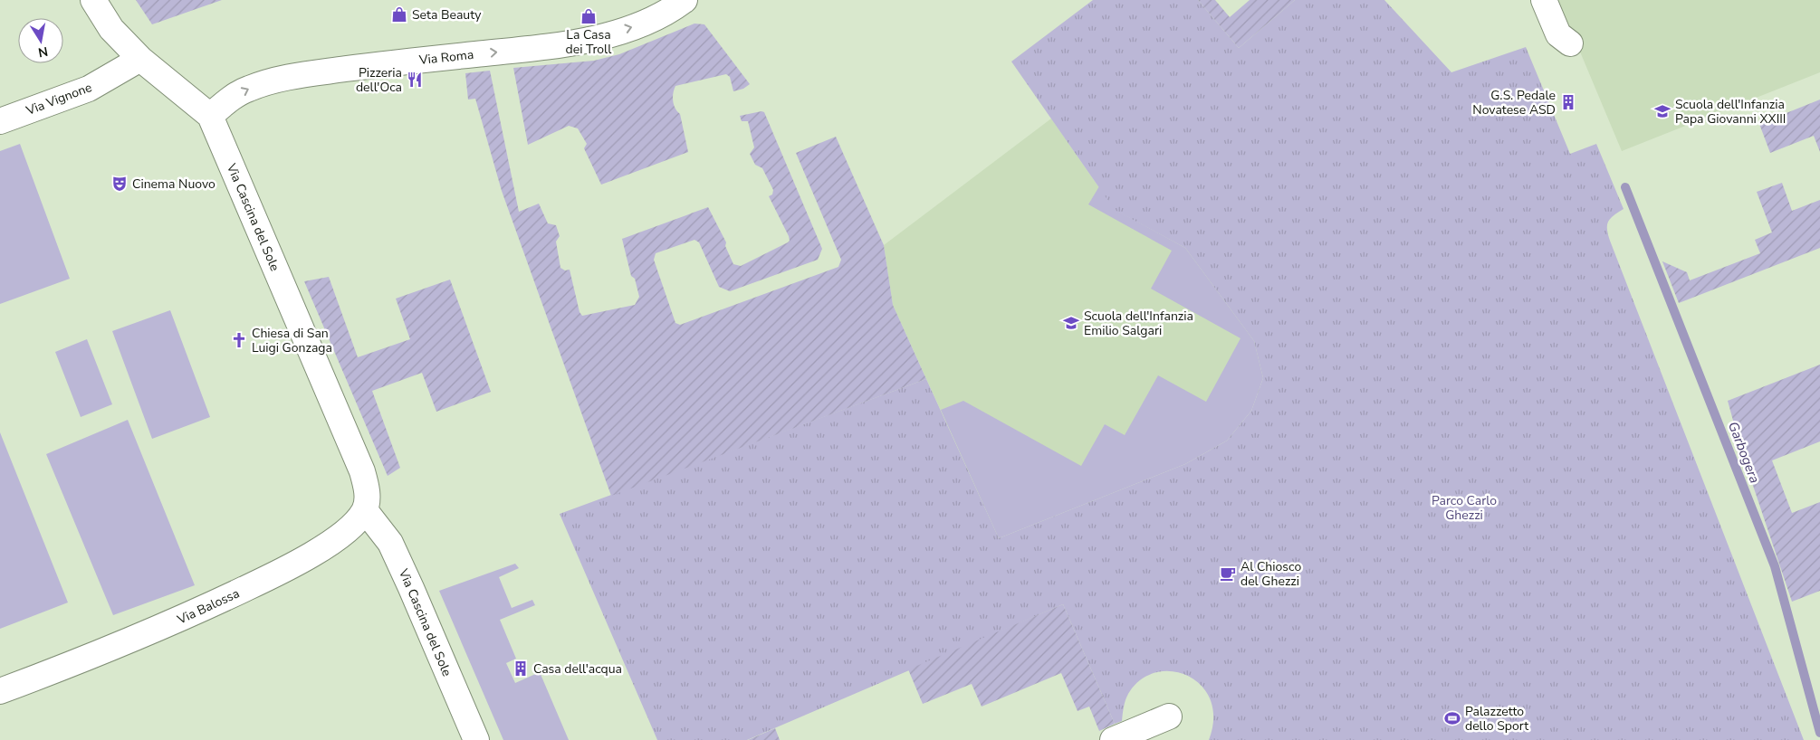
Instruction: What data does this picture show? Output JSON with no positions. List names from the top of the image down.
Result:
{
  "streets": {
    "street": [
      "Via Roma",
      "Via Vignone",
      "Via Cascina del Sole",
      "Via Balossa"
    ]
  },
  "crossings": [
    ["Via Roma", "Via Cascina del Sole"],
    ["Via Vignone", "Via Cascina del Sole"],
    ["Via Cascina del Sole", "Via Balossa"]
  ],
  "one_way": ["Via Roma"],
  "water": ["Garbogera"],
  "parks": ["Parco Carlo Ghezzi"],
  "places": {
    "shop": ["Seta Beauty", "La Casa dei Troll"],
    "restaurant": ["Pizzeria dell'Oca"],
    "building": ["G.S. Pedale Novatese ASD", "Casa dell'acqua"],
    "school or university": ["Scuola dell'Infanzia Papa Giovanni XXIII", "Scuola dell'Infanzia Emilio Salgari"],
    "theatre": ["Cinema Nuovo"],
    "church": ["Chiesa di San Luigi Gonzaga"],
    "cafe": ["Al Chiosco del Ghezzi"],
    "sports": ["Palazzetto dello Sport"]
  },
  "north": "bottom"
}
